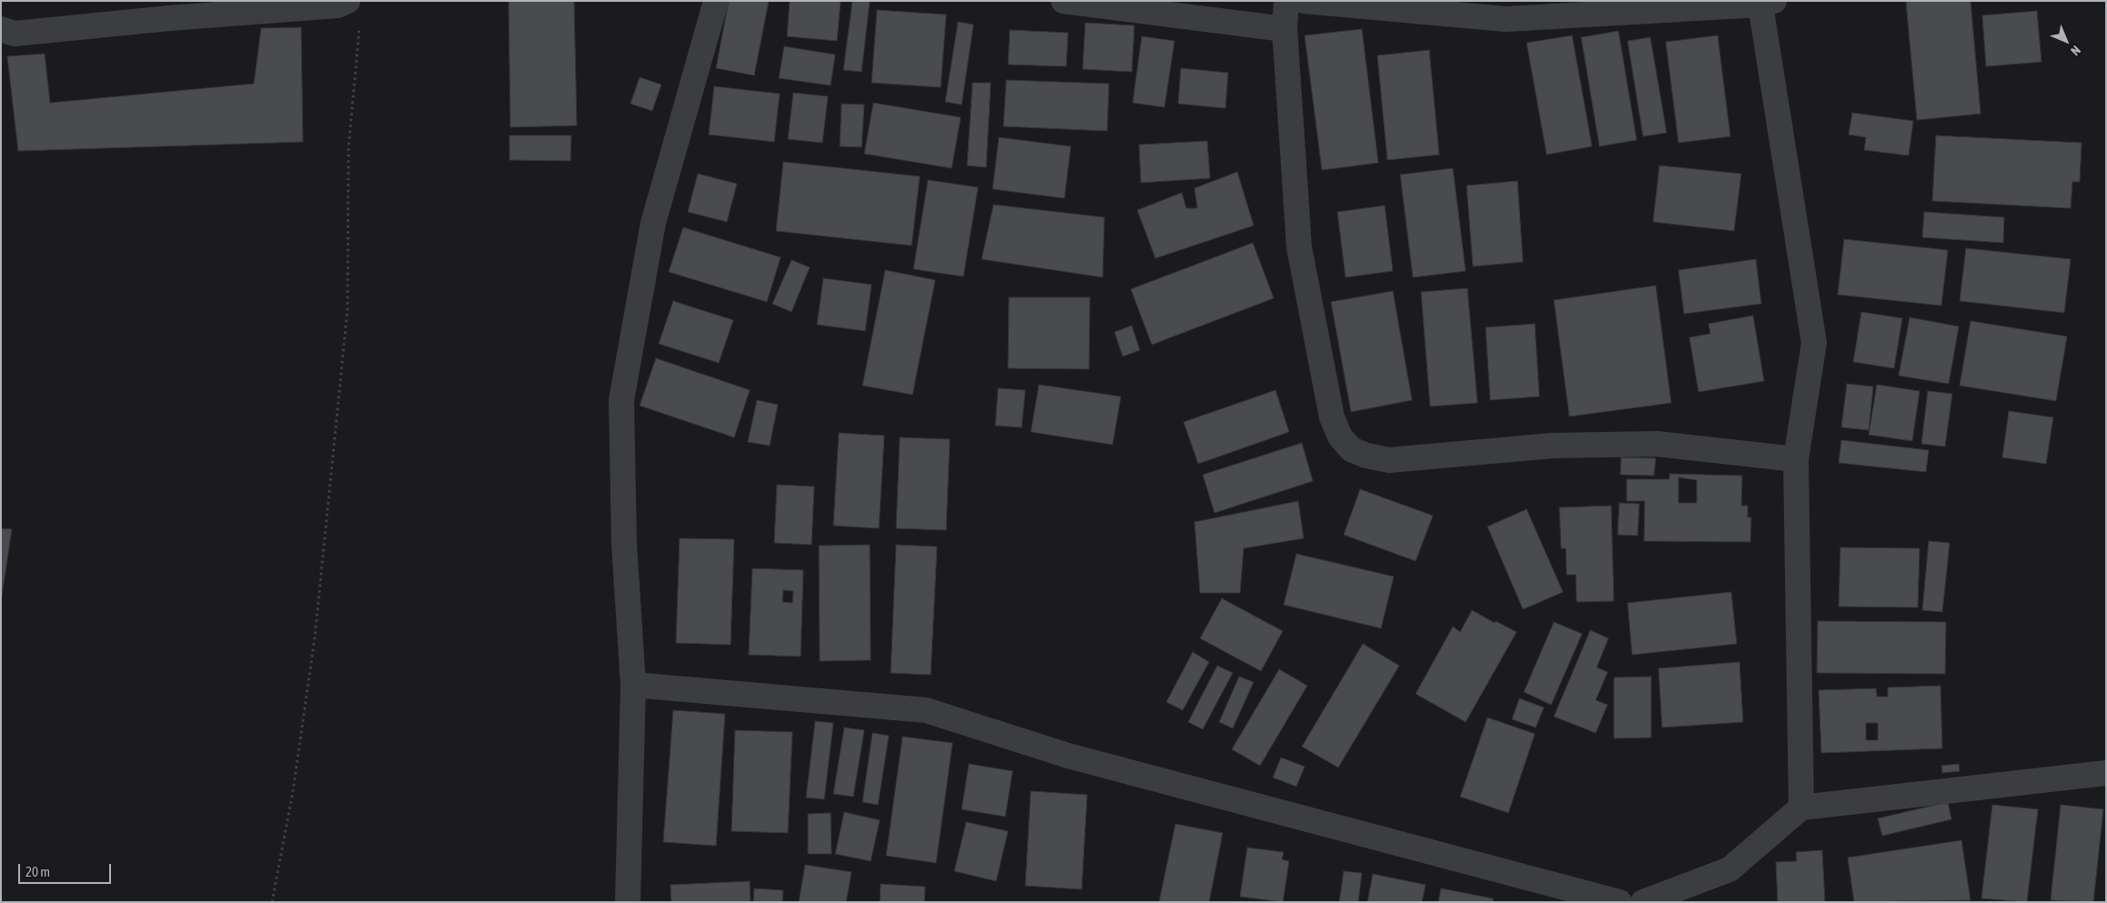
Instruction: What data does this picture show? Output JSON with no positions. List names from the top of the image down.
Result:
{
  "scale_bar": "20 m",
  "north": "bottom right"
}
